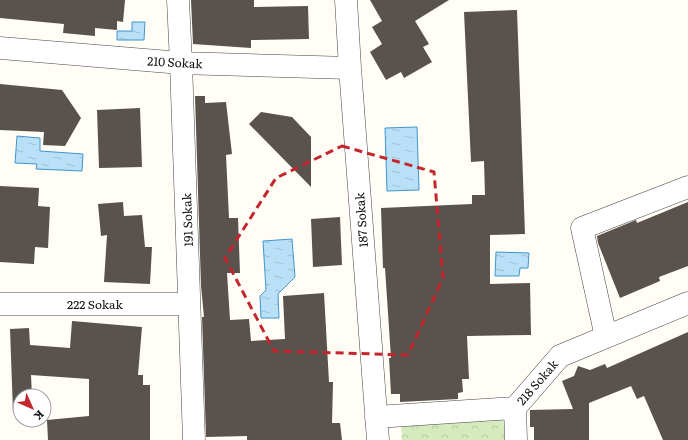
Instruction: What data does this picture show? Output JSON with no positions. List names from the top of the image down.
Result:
{
  "streets": {
    "street": [
      "210 Sokak",
      "191 Sokak",
      "187 Sokak",
      "222 Sokak",
      "218 Sokak"
    ]
  },
  "crossings": [
    ["210 Sokak", "191 Sokak"],
    ["210 Sokak", "187 Sokak"],
    ["191 Sokak", "222 Sokak"],
    ["187 Sokak", "218 Sokak"]
  ],
  "north": "bottom right"
}
